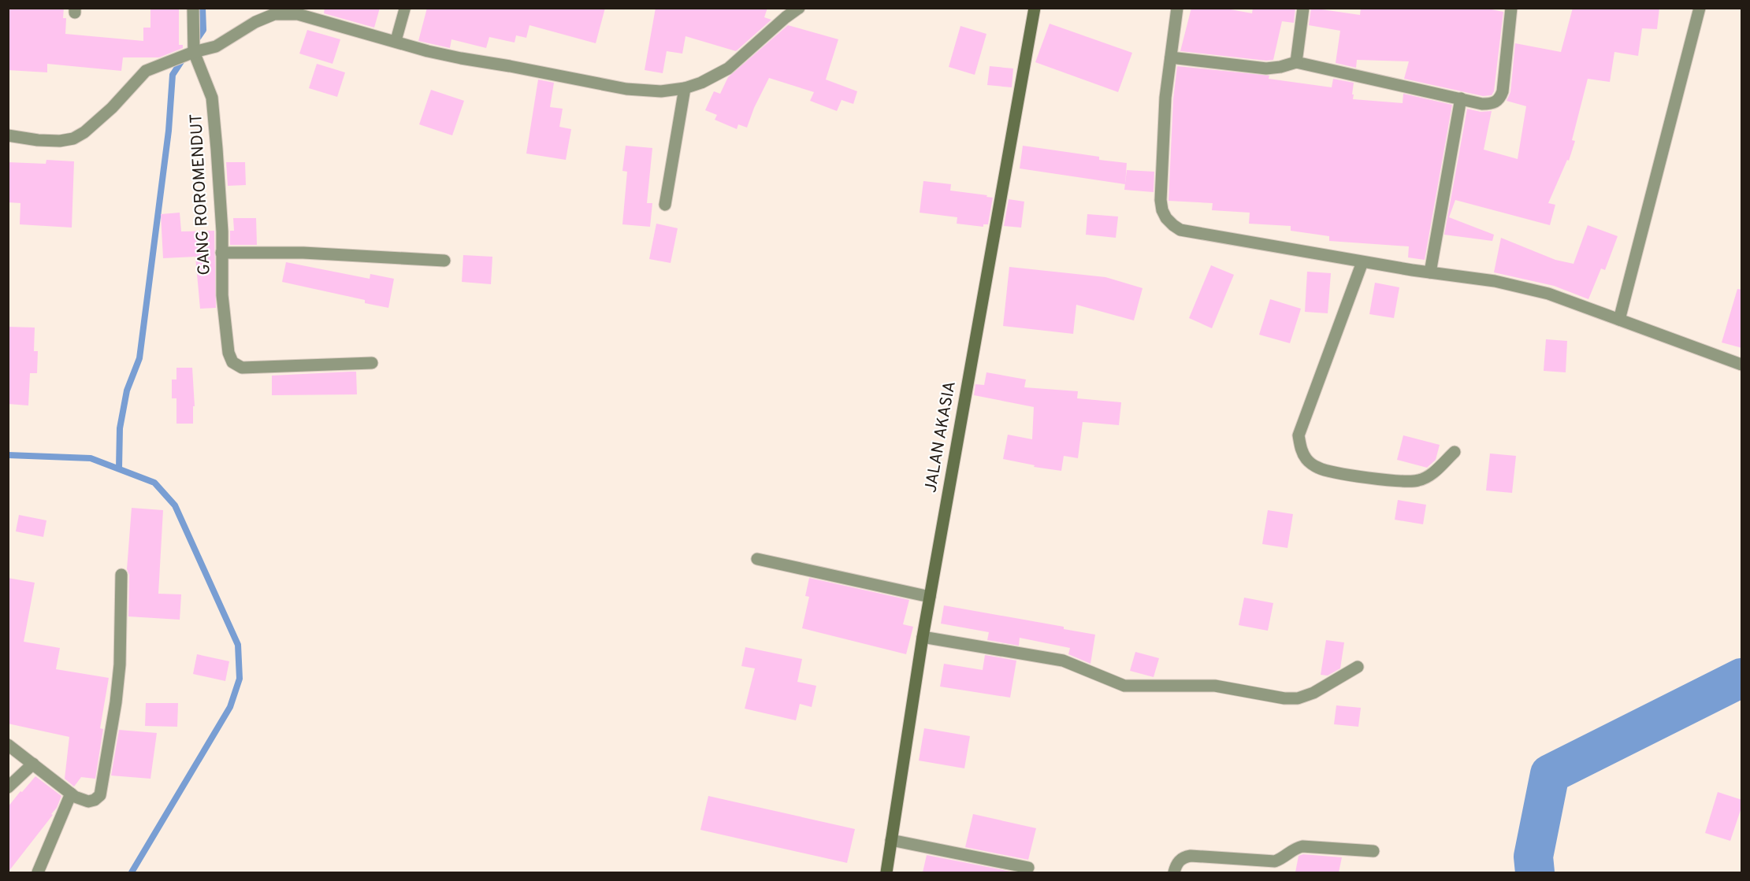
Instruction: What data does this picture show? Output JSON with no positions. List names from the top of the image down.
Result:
{
  "streets": {
    "street": ["GANG ROROMENDUT", "JALAN AKASIA"]
  }
}
